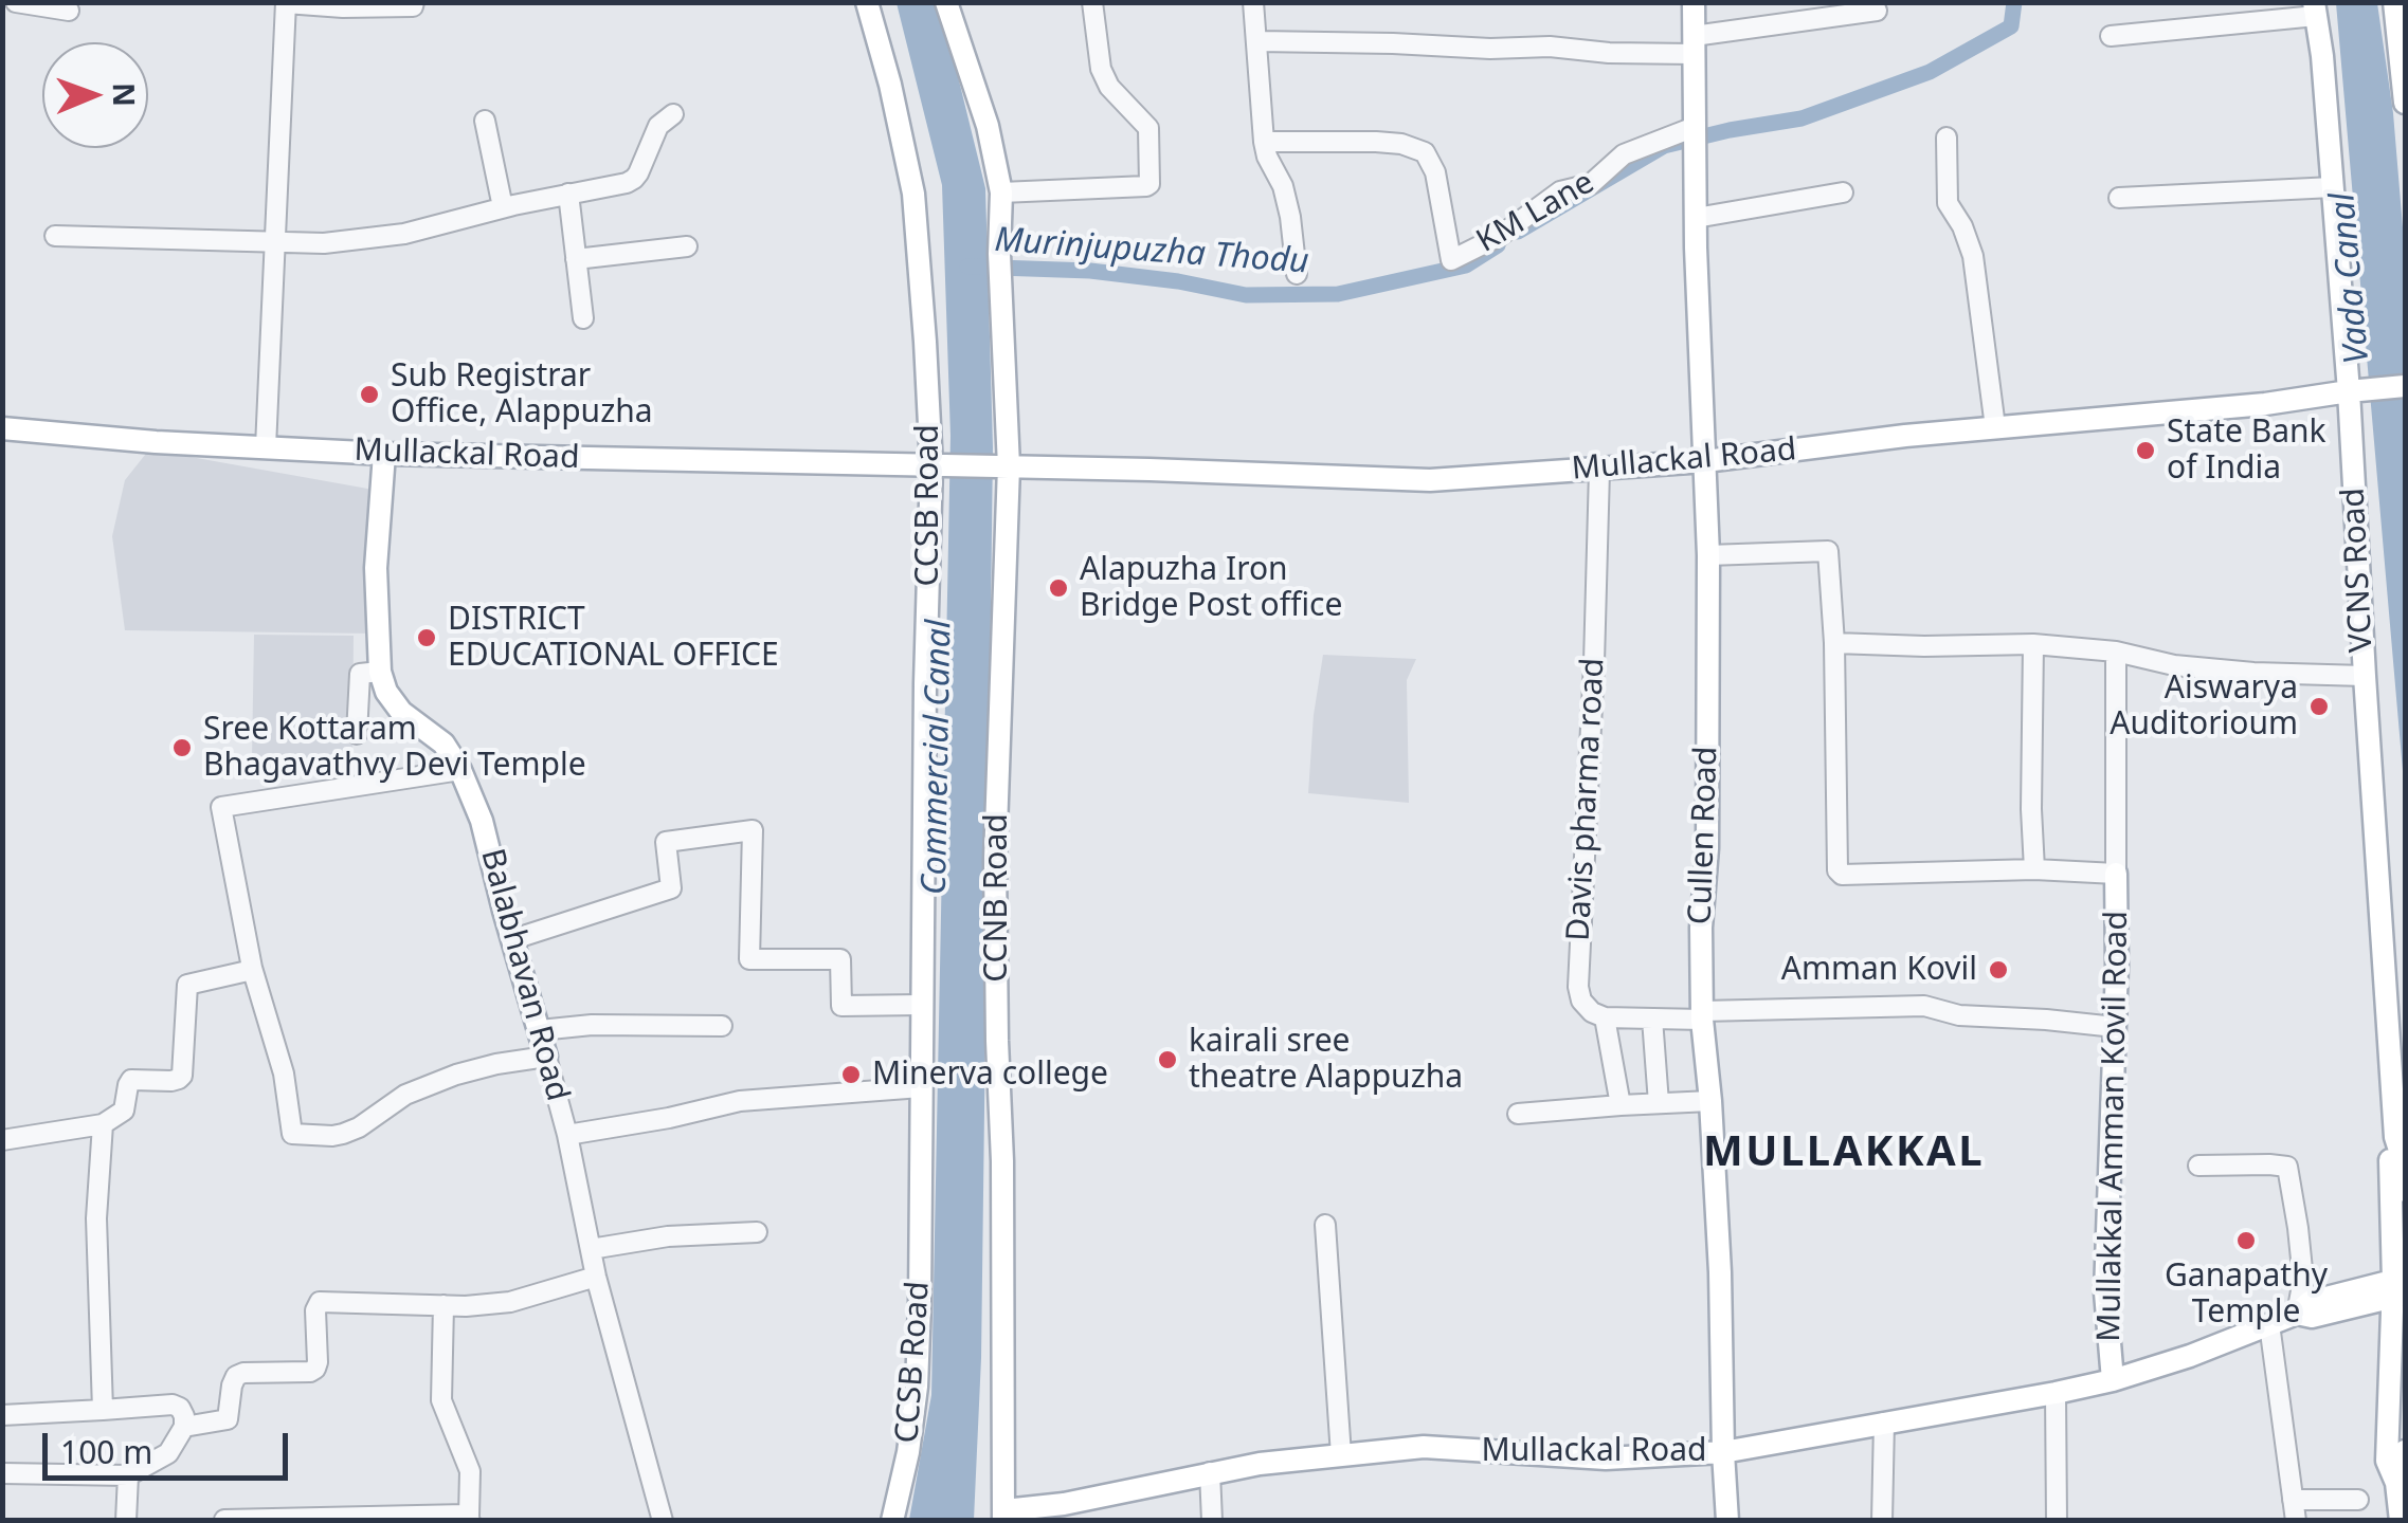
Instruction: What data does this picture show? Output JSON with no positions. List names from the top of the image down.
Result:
{
  "streets": {
    "main road": [
      "Mullackal Road",
      "CCSB Road",
      "VCNS Road",
      "Cullen Road",
      "CCNB Road",
      "Balabhavan Road",
      "Mullakkal Amman Kovil Road"
    ],
    "street": ["KM Lane", "Davis pharma road"]
  },
  "crossings": [
    ["KM Lane", "Cullen Road"],
    ["Mullackal Road", "CCSB Road"],
    ["Mullackal Road", "VCNS Road"],
    ["Mullackal Road", "Davis pharma road"],
    ["Mullackal Road", "Cullen Road"],
    ["Mullackal Road", "CCNB Road"],
    ["Mullackal Road", "Mullakkal Amman Kovil Road"]
  ],
  "districts": ["MULLAKKAL"],
  "water": ["Murinjupuzha Thodu", "Vada Canal", "Commercial Canal"],
  "places": [
    "Sub Registrar Office, Alappuzha",
    "State Bank of India",
    "Alapuzha Iron Bridge Post office",
    "DISTRICT EDUCATIONAL OFFICE",
    "Aiswarya Auditorioum",
    "Sree Kottaram Bhagavathvy Devi Temple",
    "Amman Kovil",
    "kairali sree theatre Alappuzha",
    "Minerva college",
    "Ganapathy Temple"
  ],
  "scale_bar": "100 m",
  "north": "right"
}
